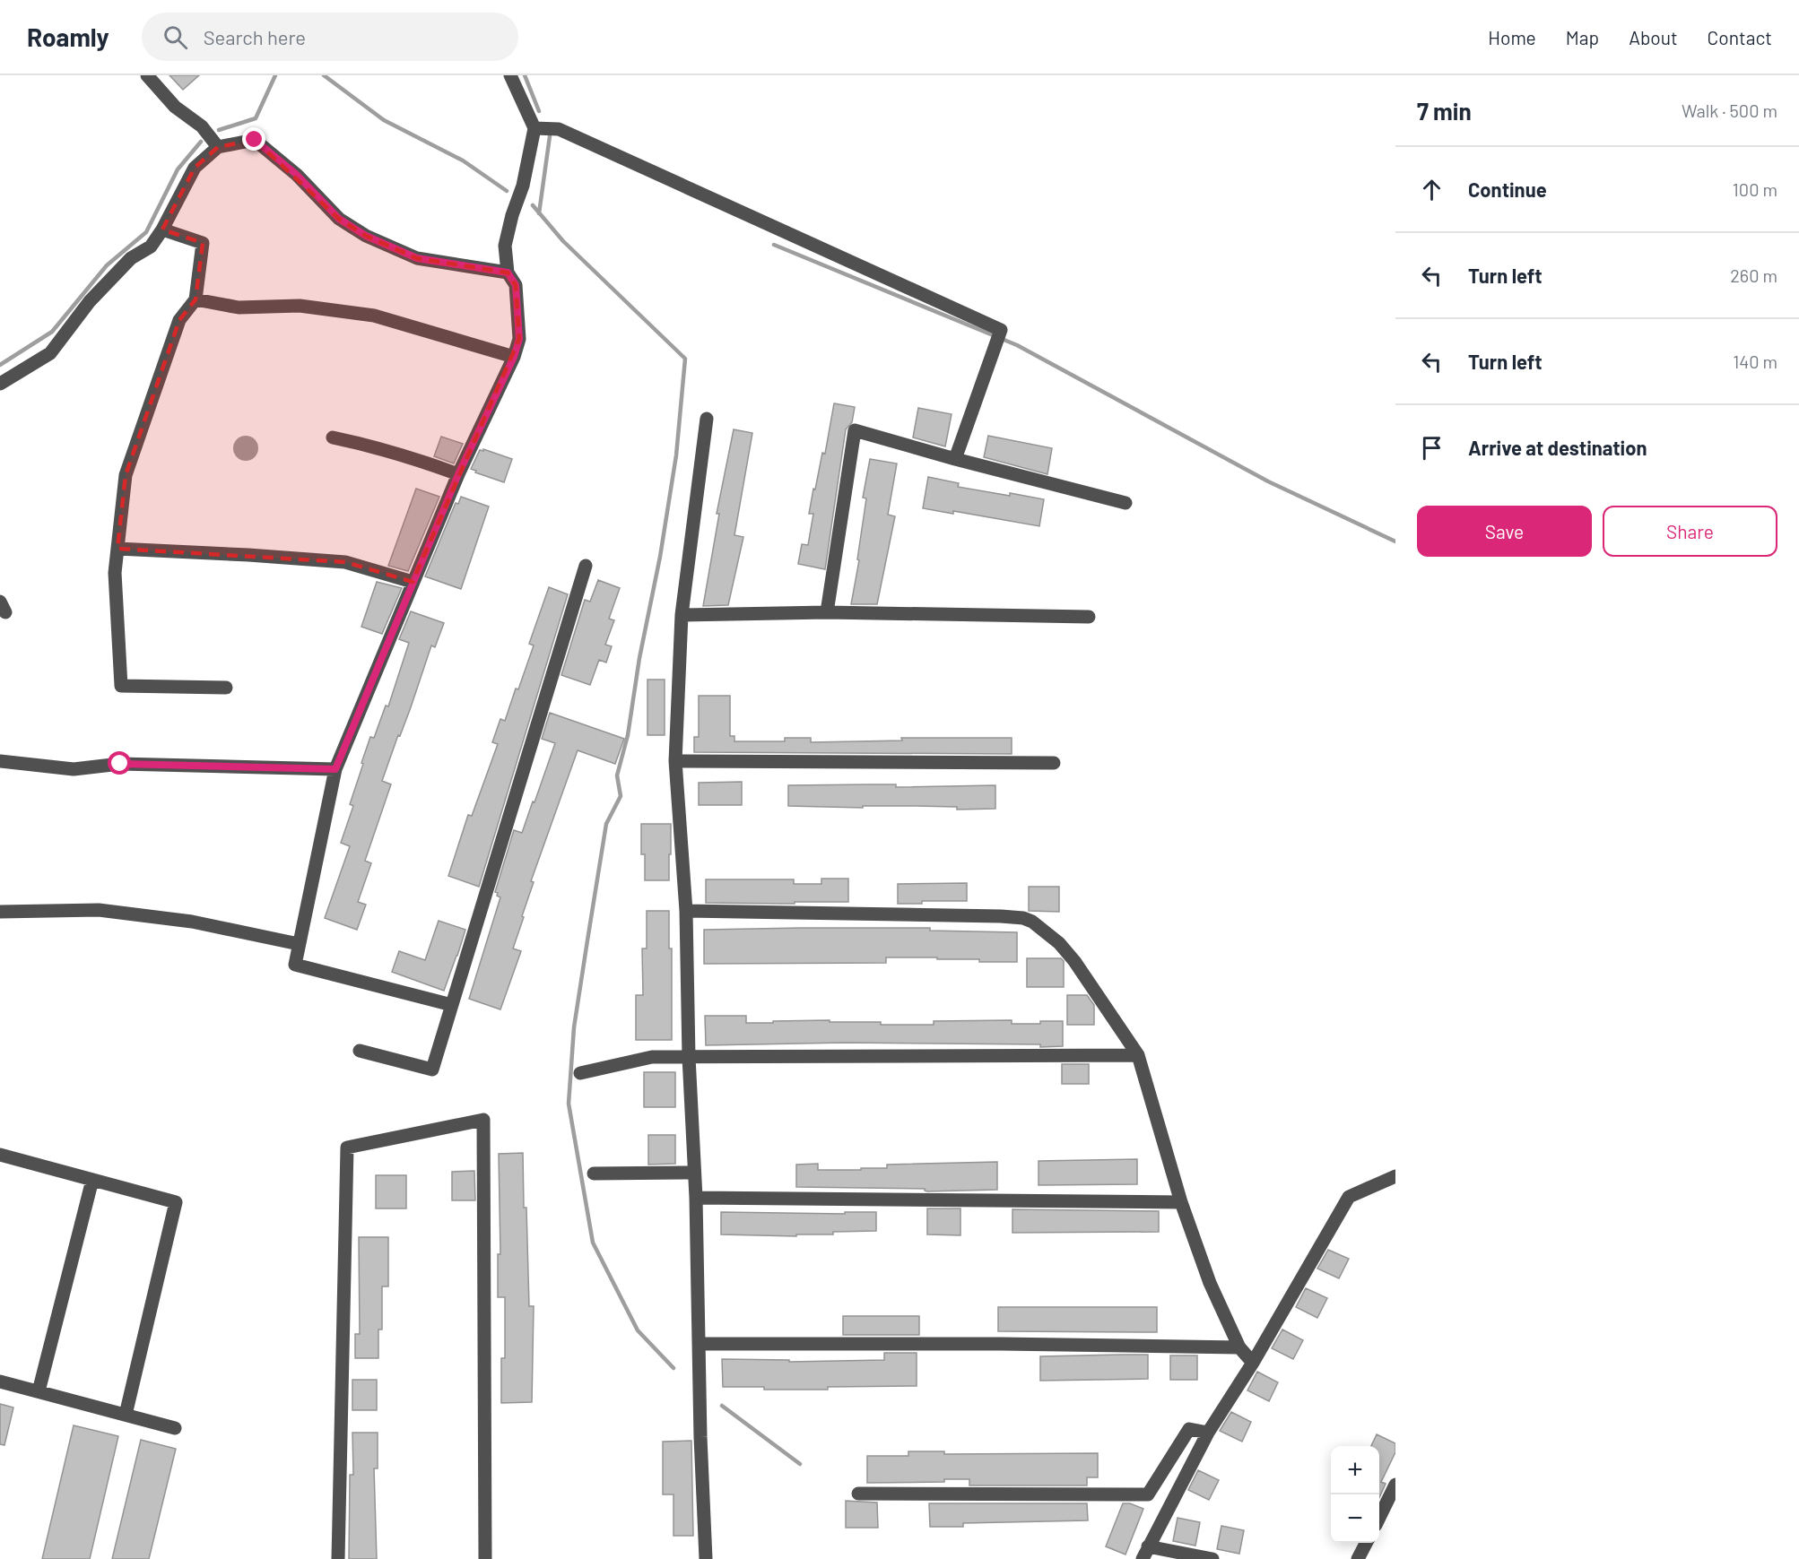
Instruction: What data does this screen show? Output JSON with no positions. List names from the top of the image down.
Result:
{
  "page": {
    "header": "Roamly",
    "search": "Search here",
    "nav": [
      "Home",
      "Map",
      "About",
      "Contact"
    ],
    "heading": ["7 min", "Walk · 500 m"],
    "list": [
      ["Continue", "100 m"],
      ["Turn left", "260 m"],
      ["Turn left", "140 m"],
      "Arrive at destination"
    ],
    "buttons": ["Save", "Share"],
    "map_buttons": ["+", "−"]
  }
}
